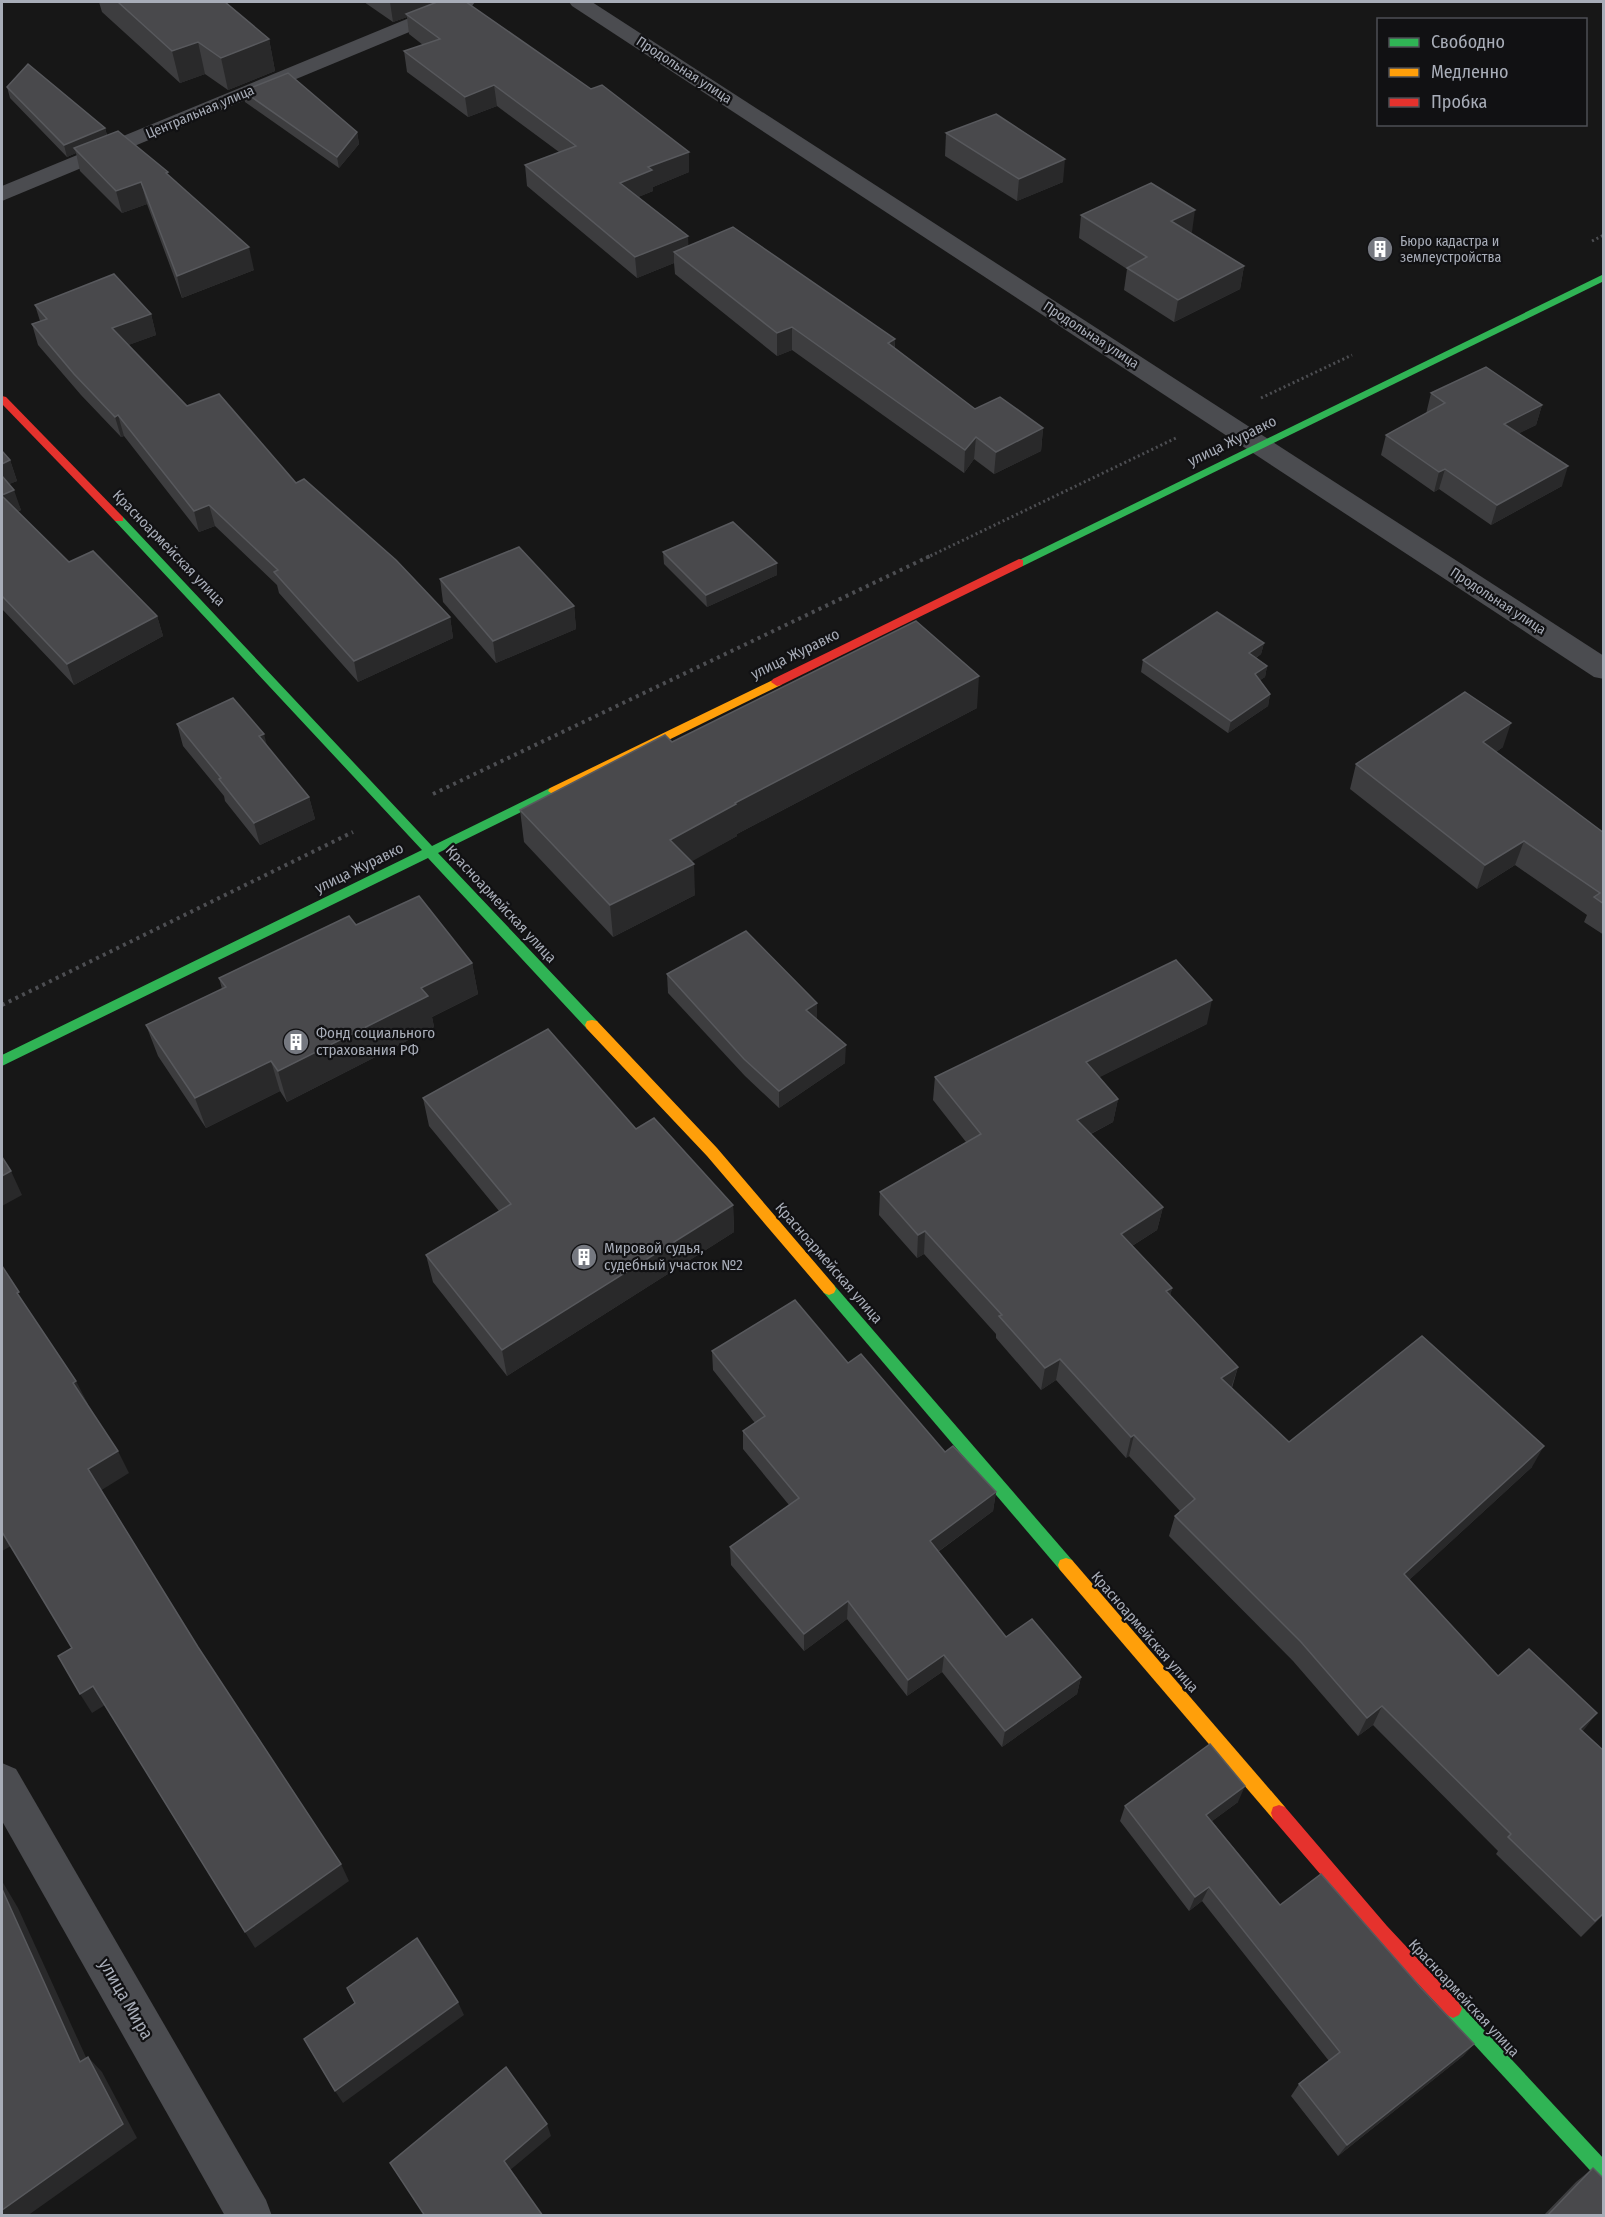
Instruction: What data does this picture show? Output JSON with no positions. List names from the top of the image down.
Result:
{
  "streets": {
    "street": [
      "Продольная улица",
      "Центральная улица",
      "улица Журавко",
      "Красноармейская улица",
      "улица Мира"
    ]
  },
  "crossings": [
    ["Продольная улица", "улица Журавко"],
    ["улица Журавко", "Красноармейская улица"]
  ],
  "places": {
    "building": ["Бюро кадастра и землеустройства", "Фонд социального страхования РФ", "Мировой судья, судебный участок №2"]
  },
  "legend": ["Свободно", "Медленно", "Пробка"]
}
